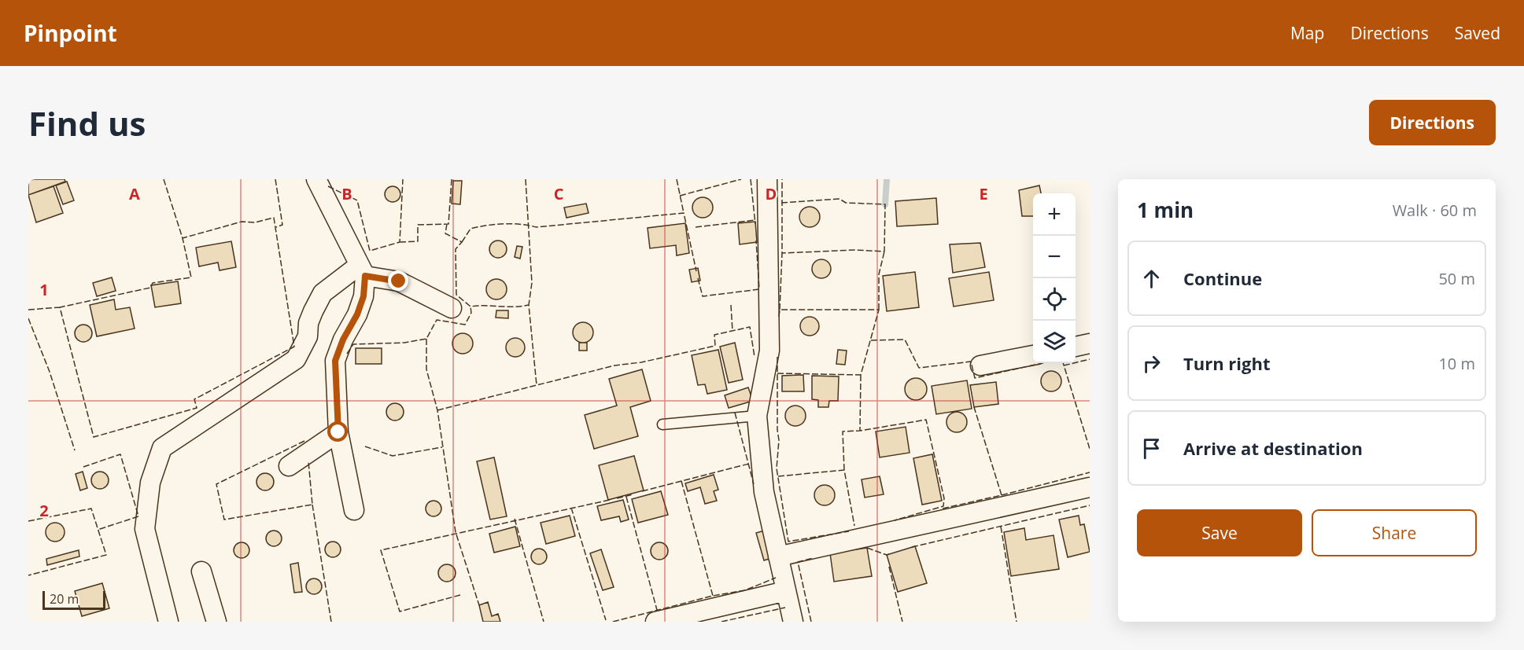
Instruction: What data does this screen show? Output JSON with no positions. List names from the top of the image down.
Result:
{
  "scale_bar": "20 m",
  "page": {
    "header": "Pinpoint",
    "nav": ["Map", "Directions", "Saved"],
    "buttons": [
      "Directions",
      ["Save", "Share"]
    ],
    "title": "Find us",
    "heading": ["1 min", "Walk · 60 m"],
    "map_buttons": ["+", "−"],
    "list": [
      ["Continue", "50 m"],
      ["Turn right", "10 m"],
      "Arrive at destination"
    ],
    "scale": "20 m"
  },
  "grid": {
    "columns": [
      "A",
      "B",
      "C",
      "D",
      "E"
    ],
    "rows": ["1", "2"]
  }
}
